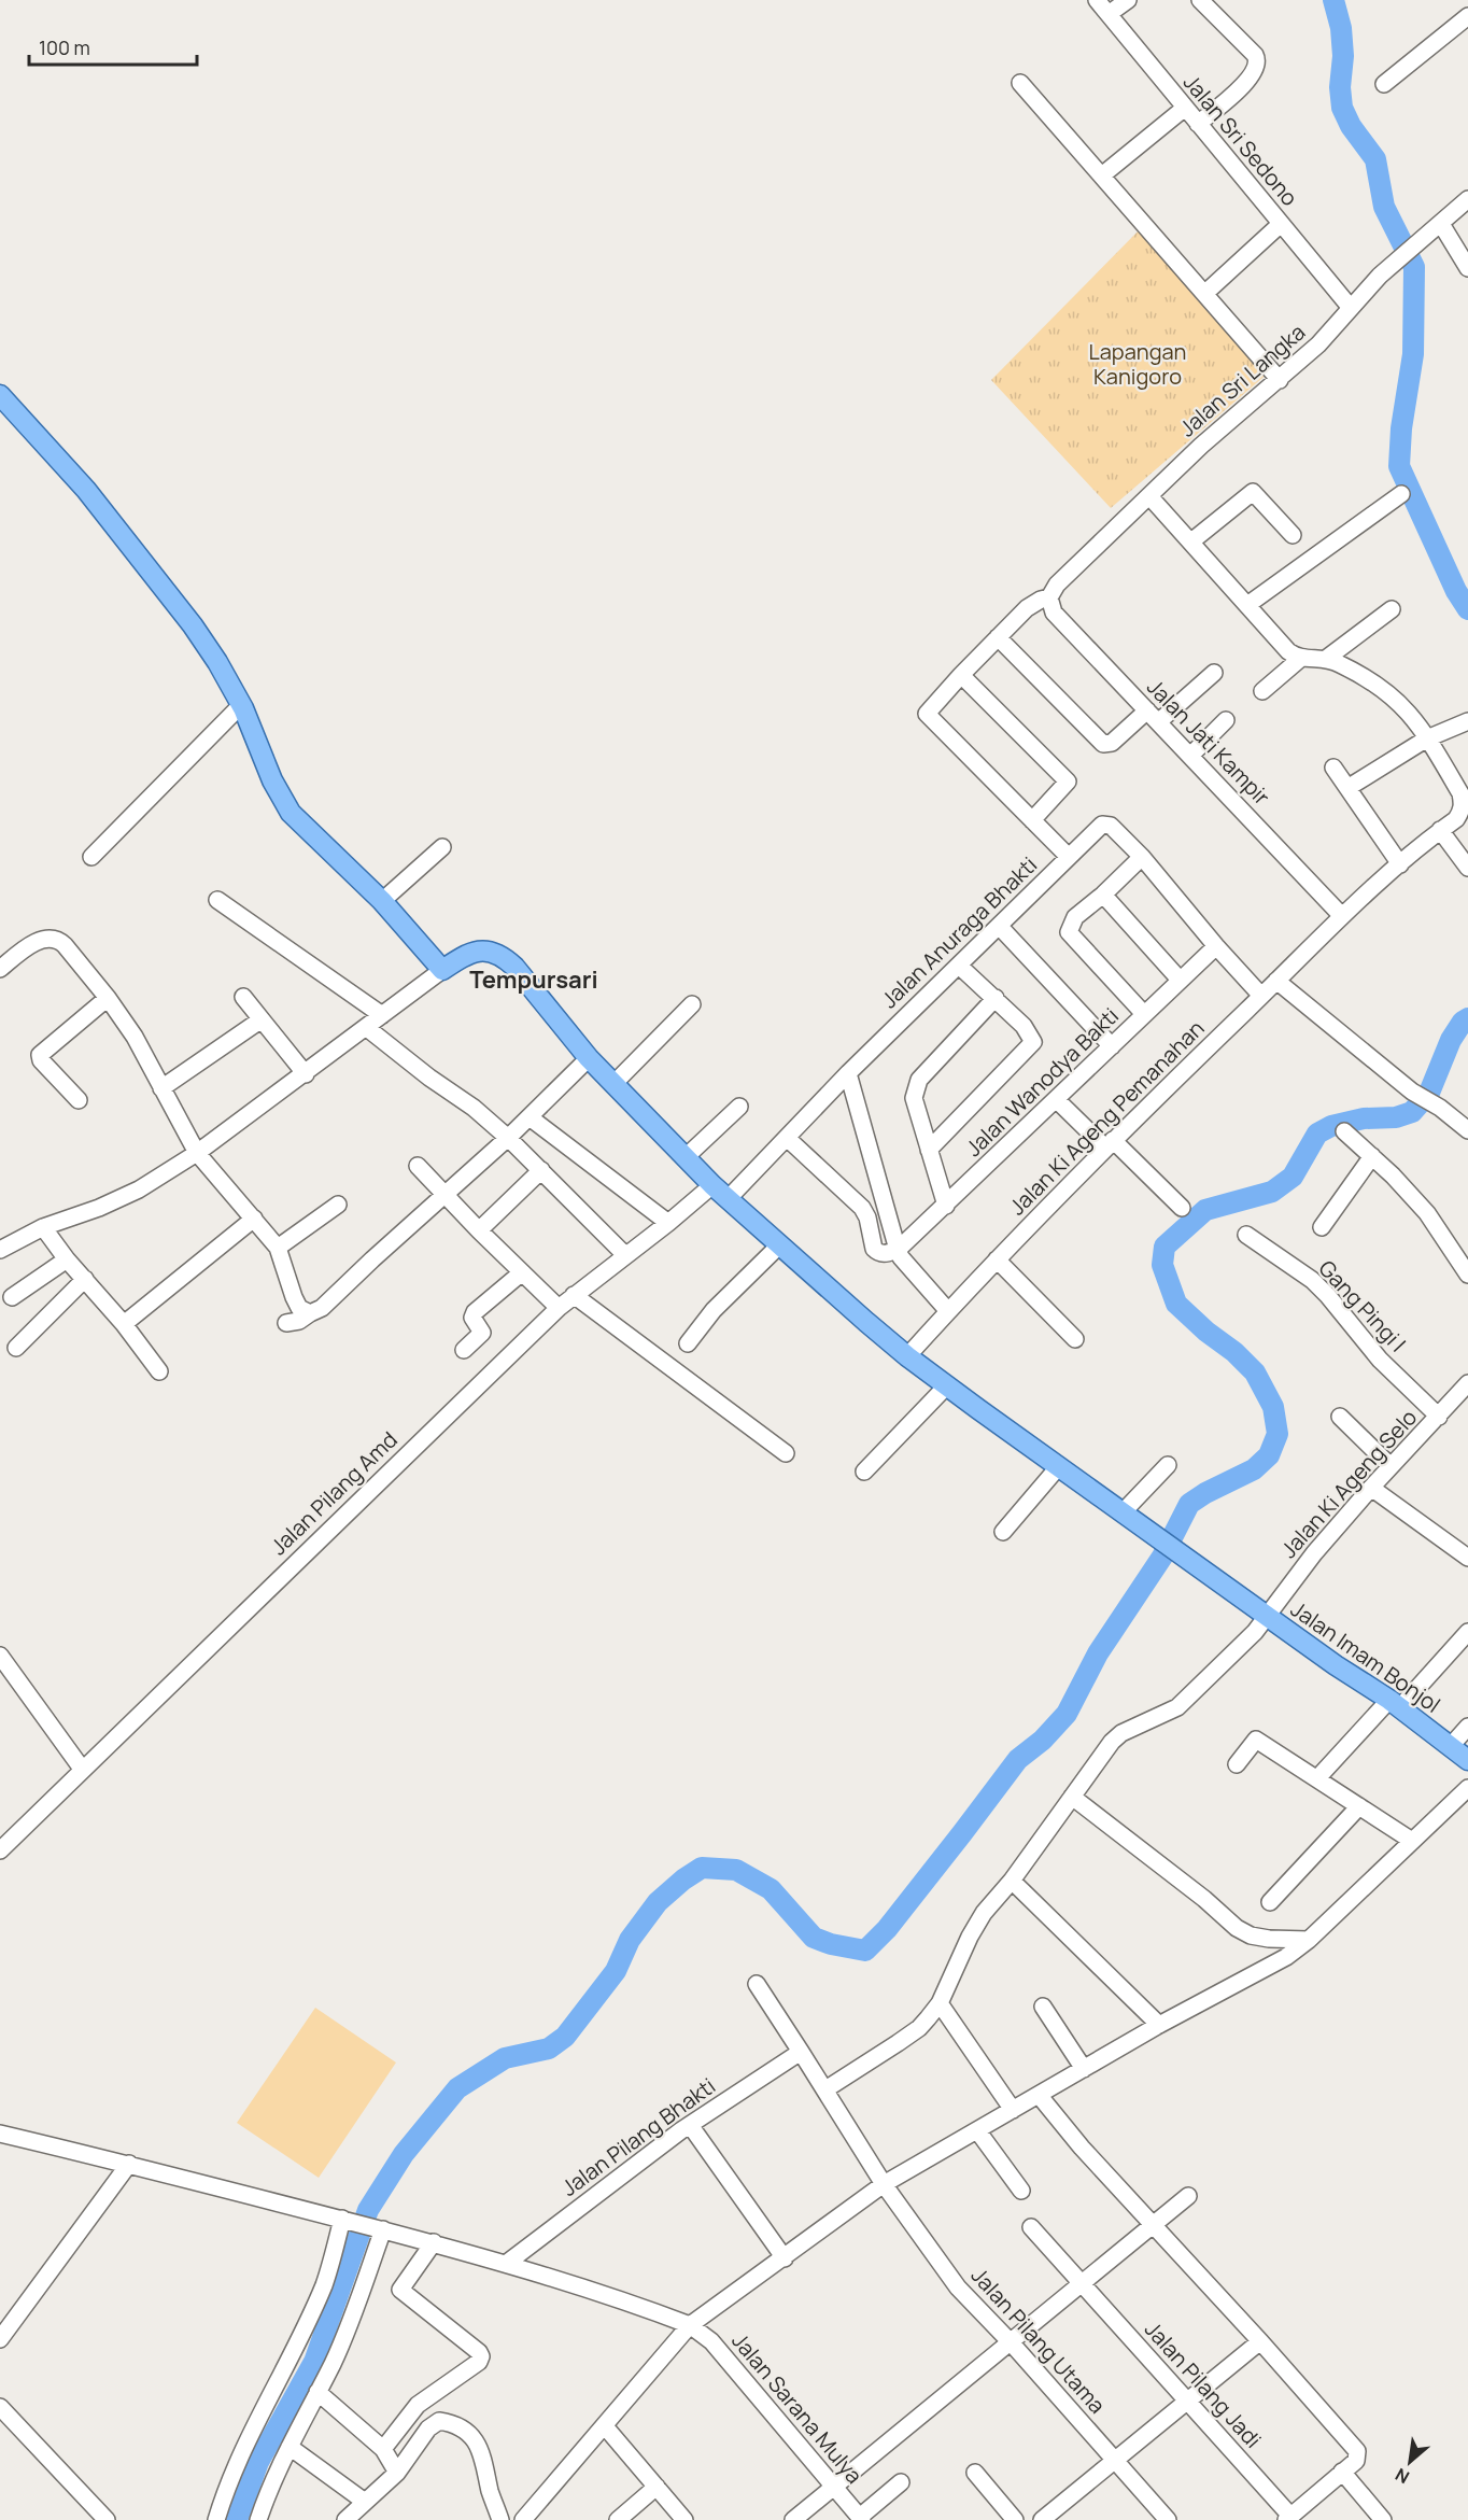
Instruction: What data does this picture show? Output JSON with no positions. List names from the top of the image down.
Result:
{
  "streets": {
    "main road": ["Jalan Imam Bonjol"],
    "street": [
      "Jalan Sri Sedono",
      "Jalan Sri Langka",
      "Jalan Jati Kampir",
      "Jalan Anuraga Bhakti",
      "Jalan Wanodya Bakti",
      "Jalan Ki Ageng Pemanahan",
      "Gang Pingi I",
      "Jalan Ki Ageng Selo",
      "Jalan Pilang Amd",
      "Jalan Pilang Bhakti",
      "Jalan Pilang Utama",
      "Jalan Pilang Jadi",
      "Jalan Sarana Mulya"
    ]
  },
  "crossings": [
    ["Jalan Sri Sedono", "Jalan Sri Langka"],
    ["Jalan Sri Langka", "Jalan Jati Kampir"],
    ["Jalan Jati Kampir", "Jalan Ki Ageng Pemanahan"],
    ["Jalan Anuraga Bhakti", "Jalan Imam Bonjol"],
    ["Jalan Ki Ageng Pemanahan", "Jalan Imam Bonjol"],
    ["Gang Pingi I", "Jalan Ki Ageng Selo"],
    ["Jalan Ki Ageng Selo", "Jalan Imam Bonjol"],
    ["Jalan Ki Ageng Selo", "Jalan Pilang Utama"],
    ["Jalan Pilang Amd", "Jalan Imam Bonjol"],
    ["Jalan Pilang Bhakti", "Jalan Pilang Utama"]
  ],
  "districts": ["Tempursari"],
  "parks": ["Lapangan Kanigoro"],
  "scale_bar": "100 m",
  "north": "bottom left"
}
